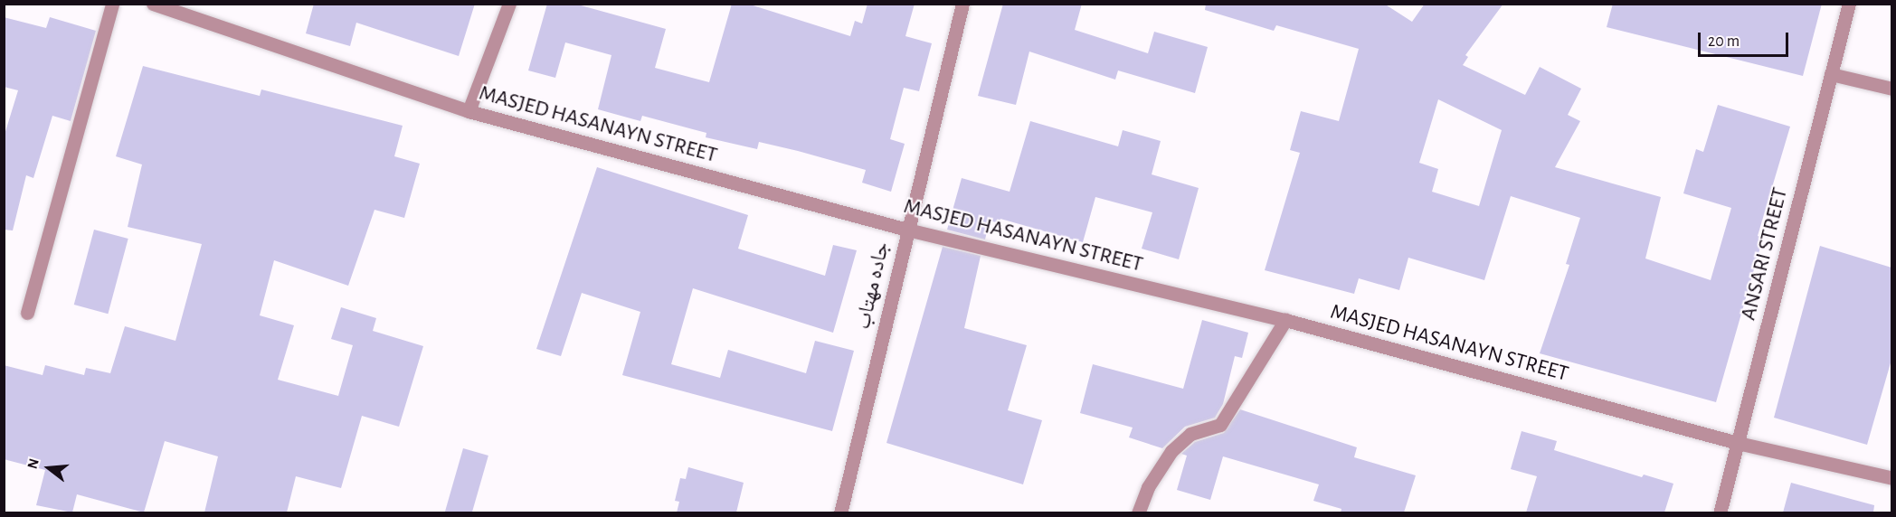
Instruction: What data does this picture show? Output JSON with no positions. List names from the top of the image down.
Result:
{
  "streets": {
    "street": ["MASJED HASANAYN STREET", "ANSARI STREET", "جاده مهتاب"]
  },
  "crossings": [
    ["MASJED HASANAYN STREET", "ANSARI STREET"],
    ["MASJED HASANAYN STREET", "جاده مهتاب"]
  ],
  "scale_bar": "20 m",
  "north": "left"
}
